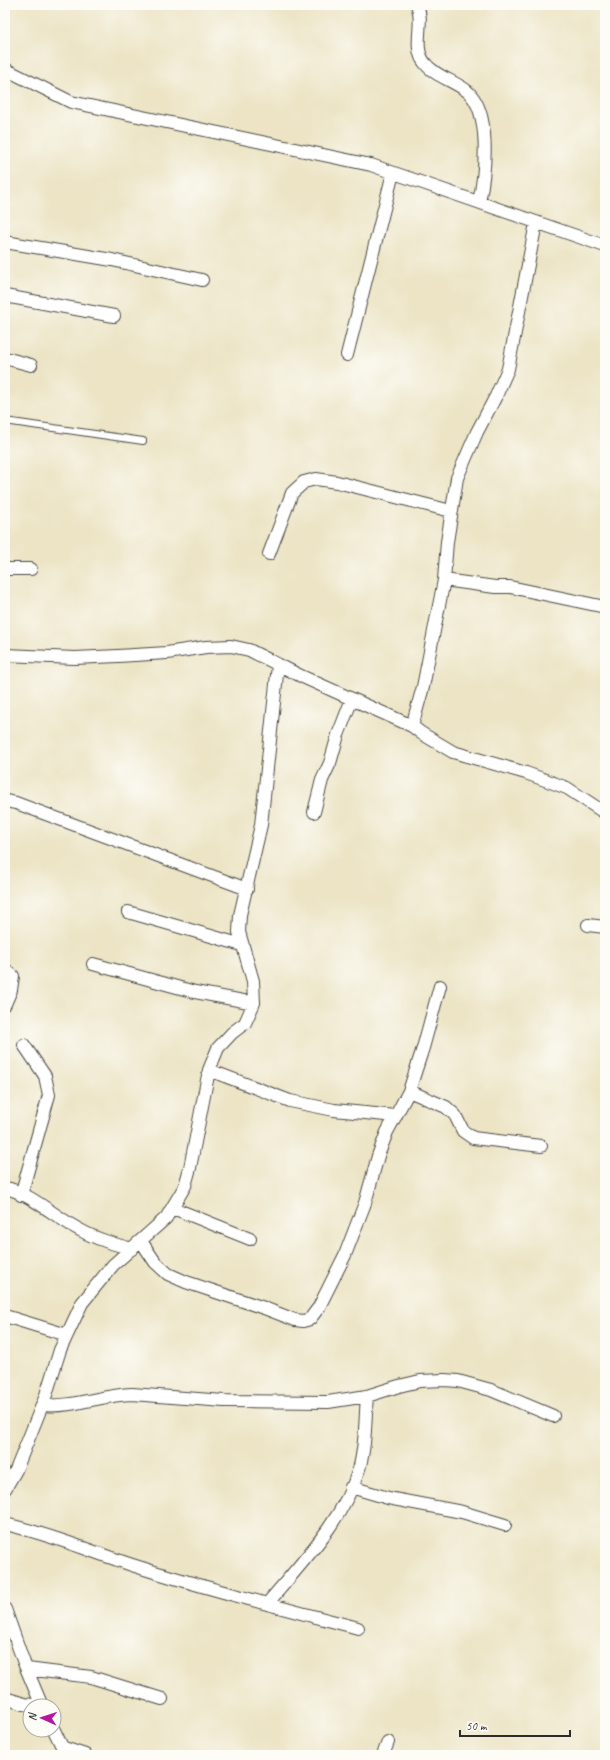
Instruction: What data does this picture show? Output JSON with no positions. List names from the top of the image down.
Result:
{
  "scale_bar": "50 m",
  "north": "left"
}
